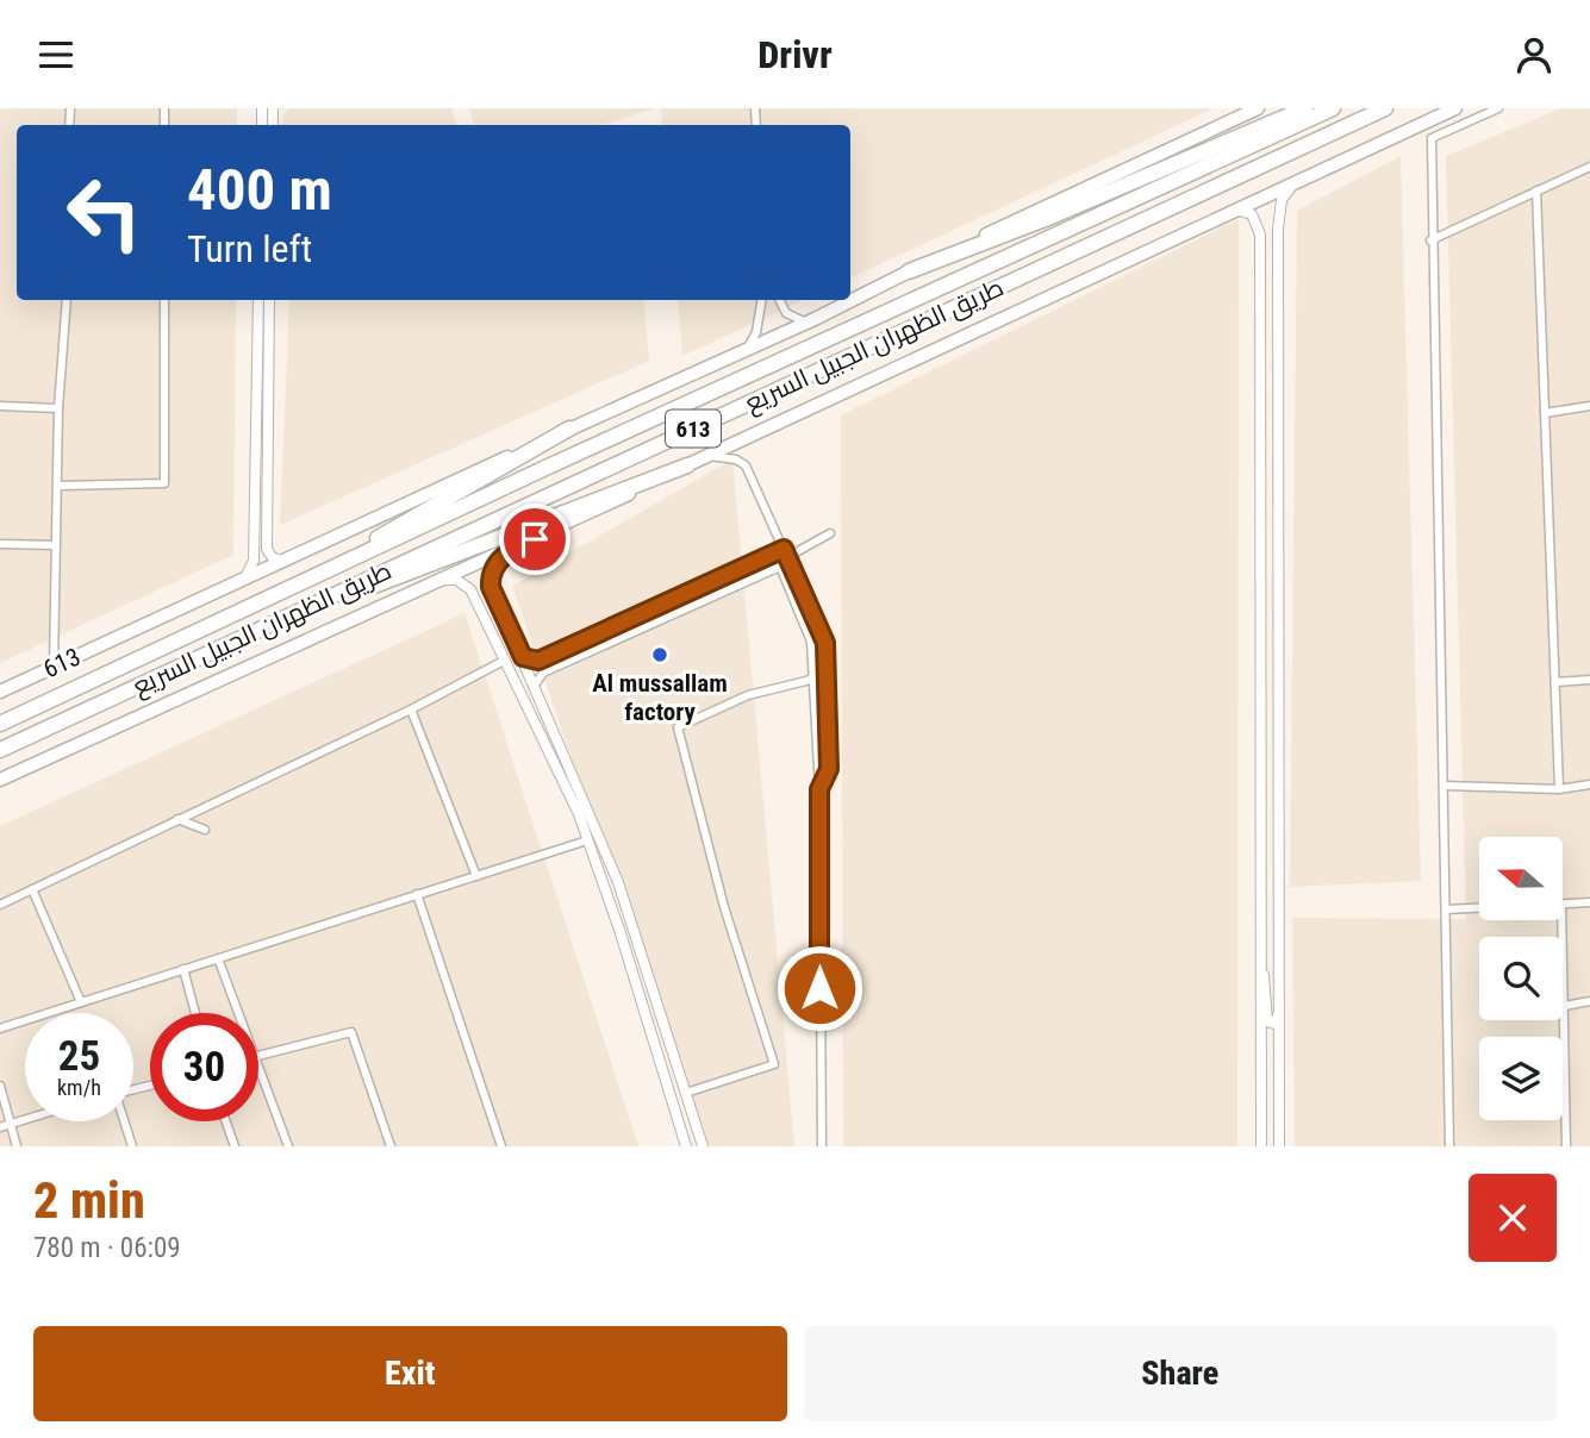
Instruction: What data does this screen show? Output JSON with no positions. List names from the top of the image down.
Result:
{
  "streets": {
    "highway": ["طريق الظهران الجبيل السريع", "613"]
  },
  "places": ["Al mussallam factory"],
  "north": "left",
  "page": {
    "header": "Drivr",
    "turn": ["400 m", "Turn left"],
    "speed": "25 km/h",
    "limit": "30",
    "heading": ["2 min", "780 m · 06:09"],
    "buttons": ["Exit", "Share"]
  }
}
